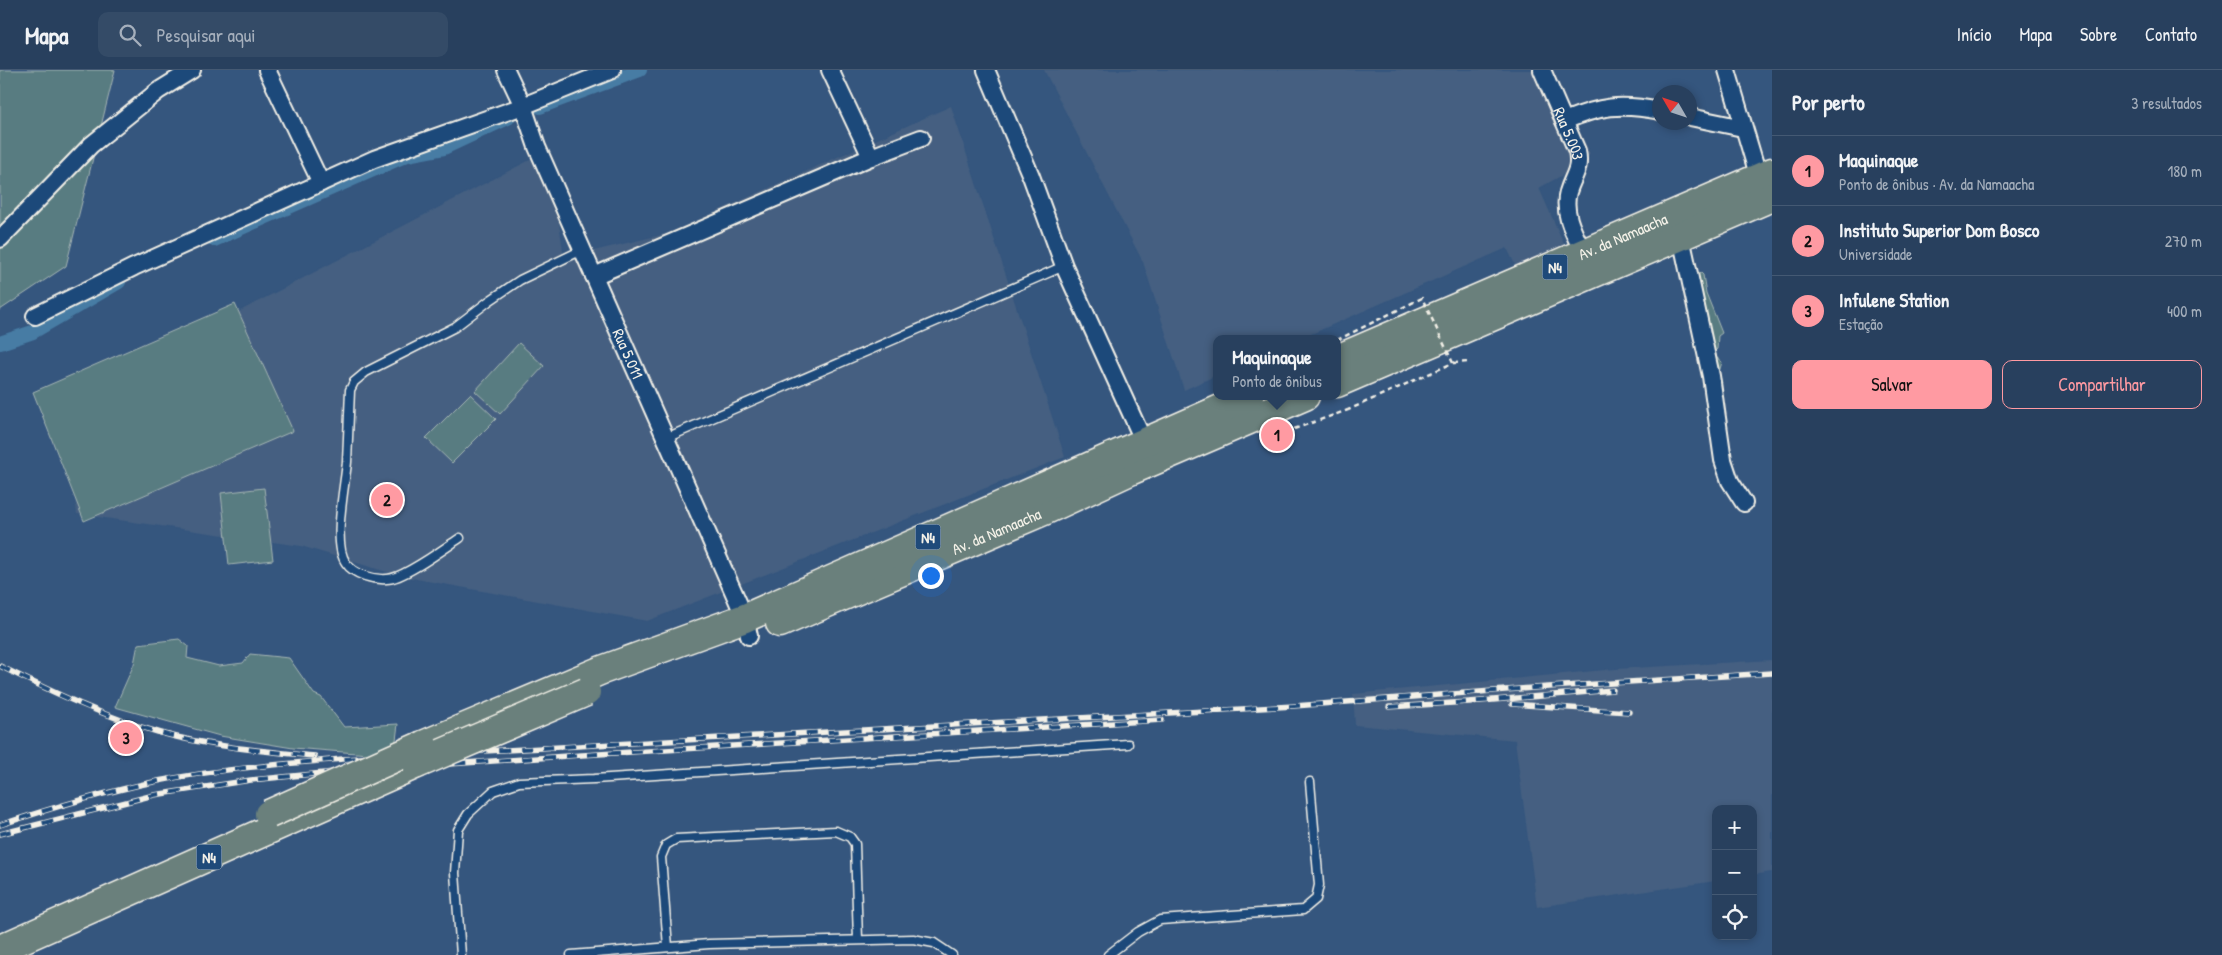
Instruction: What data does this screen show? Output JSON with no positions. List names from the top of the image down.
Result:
{
  "streets": {
    "highway": ["Av. da Namaacha", "N4"],
    "street": ["Rua 5.003", "Rua 5.011"]
  },
  "crossings": [
    ["Rua 5.003", "Av. da Namaacha"],
    ["Av. da Namaacha", "N4"],
    ["Av. da Namaacha", "Rua 5.011"]
  ],
  "north": "top left",
  "page": {
    "header": "Mapa",
    "search": "Pesquisar aqui",
    "nav": [
      "Início",
      "Mapa",
      "Sobre",
      "Contato"
    ],
    "heading": ["Por perto", "3 resultados"],
    "list": [
      {
        "mark": "1",
        "name": "Maquinaque",
        "note": "Ponto de ônibus · Av. da Namaacha",
        "value": "180 m"
      },
      {
        "mark": "2",
        "name": "Instituto Superior Dom Bosco",
        "note": "Universidade",
        "value": "270 m"
      },
      {
        "mark": "3",
        "name": "Infulene Station",
        "note": "Estação",
        "value": "400 m"
      }
    ],
    "popup": ["Maquinaque", "Ponto de ônibus"],
    "buttons": ["Salvar", "Compartilhar"],
    "pins": ["1", "2", "3"],
    "map_buttons": ["+", "−"]
  }
}
